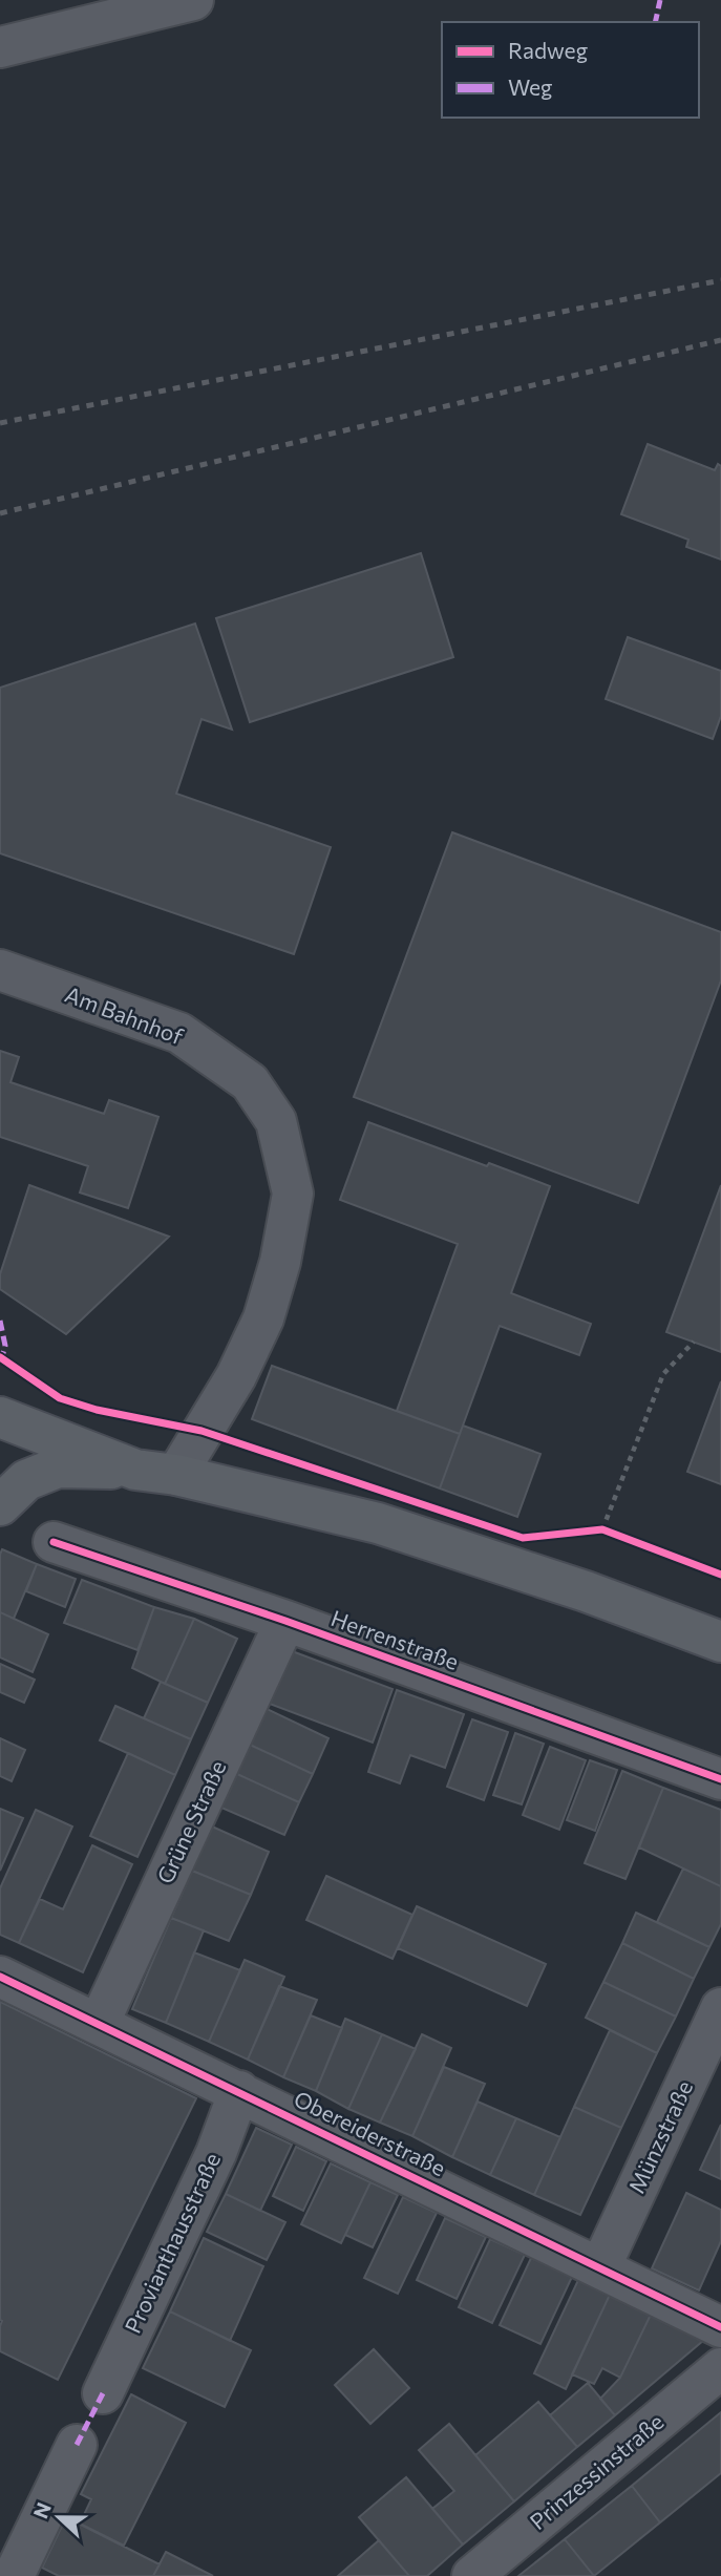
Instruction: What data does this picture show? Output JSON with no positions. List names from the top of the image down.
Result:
{
  "streets": {
    "street": [
      "Am Bahnhof",
      "Herrenstraße",
      "Grüne Straße",
      "Obereiderstraße",
      "Münzstraße",
      "Provianthausstraße",
      "Prinzessinstraße"
    ]
  },
  "crossings": [
    ["Herrenstraße", "Grüne Straße"],
    ["Grüne Straße", "Obereiderstraße"],
    ["Obereiderstraße", "Münzstraße"],
    ["Obereiderstraße", "Provianthausstraße"]
  ],
  "legend": ["Radweg", "Weg"],
  "north": "left"
}
